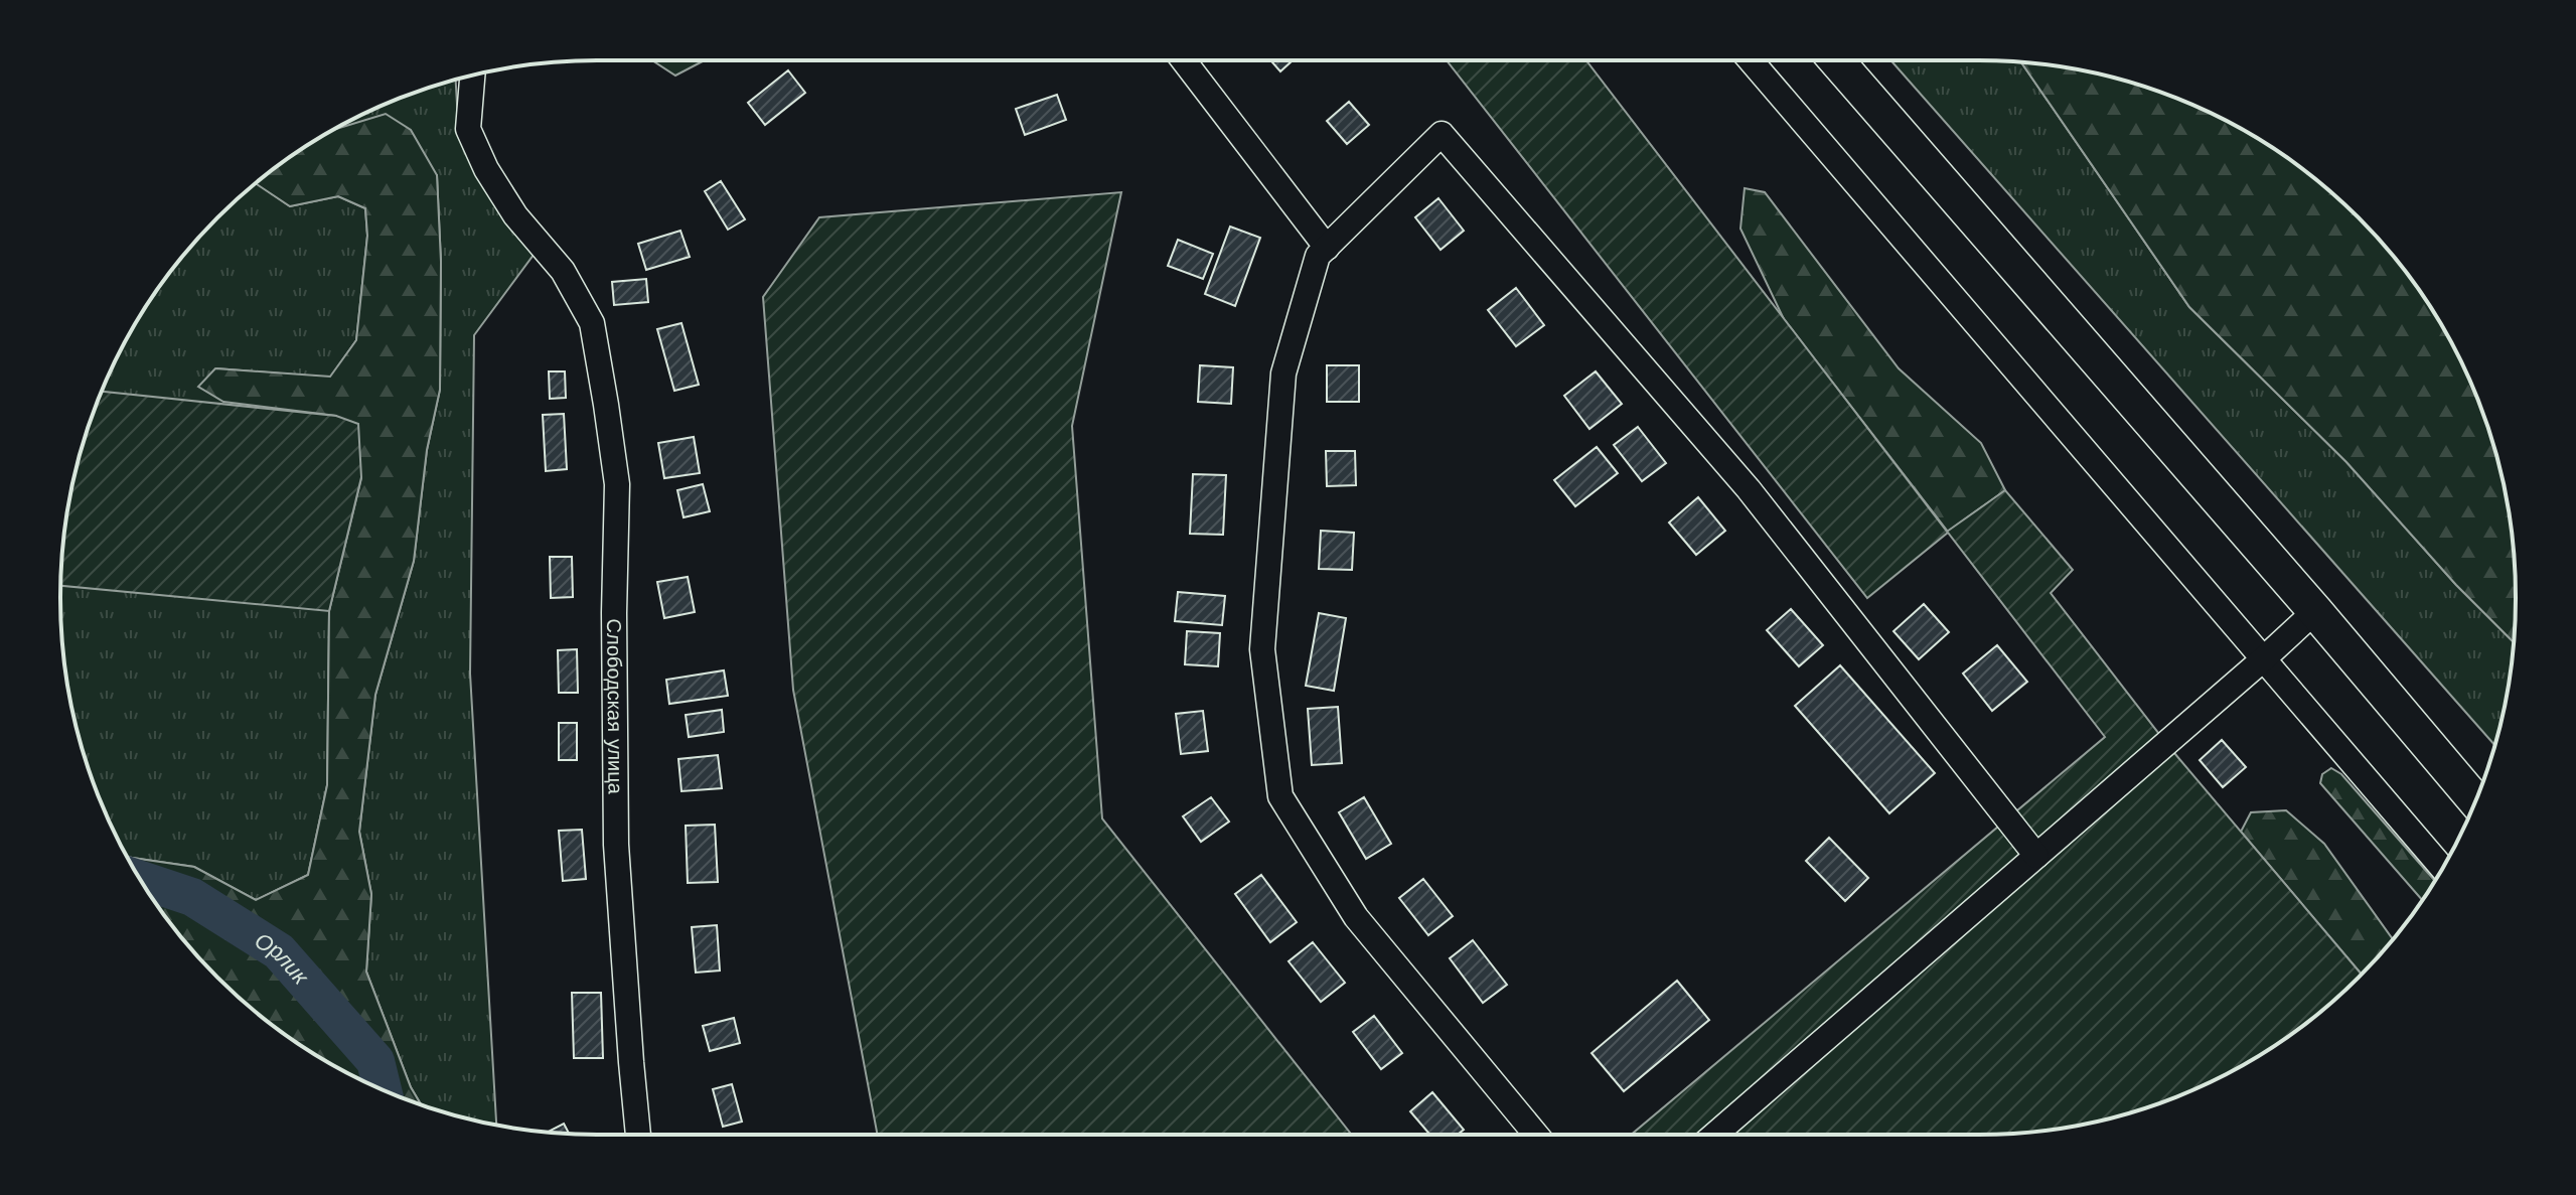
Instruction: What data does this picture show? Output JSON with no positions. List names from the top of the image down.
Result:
{
  "streets": {
    "street": ["Слободская улица"]
  },
  "water": ["Орлик"]
}
